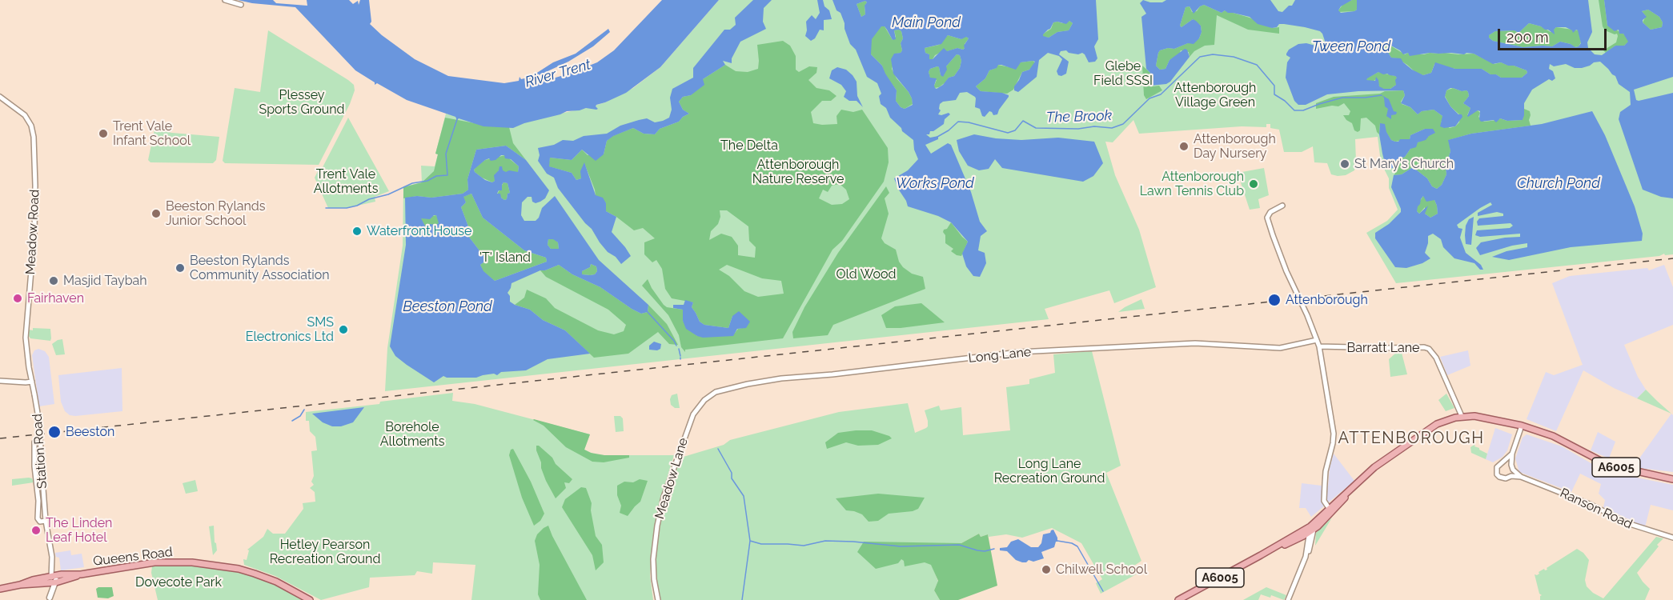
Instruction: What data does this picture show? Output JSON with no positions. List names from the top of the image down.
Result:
{
  "streets": {
    "main road": ["Station Road", "A6005", "Queens Road"],
    "street": [
      "Meadow Road",
      "Barratt Lane",
      "Long Lane",
      "Meadow Lane",
      "Ranson Road"
    ]
  },
  "crossings": [
    ["Meadow Road", "Station Road"],
    ["Barratt Lane", "A6005"],
    ["Long Lane", "Meadow Lane"],
    ["Station Road", "Queens Road"]
  ],
  "districts": ["ATTENBOROUGH"],
  "water": [
    "Main Pond",
    "Tween Pond",
    "River Trent",
    "The Brook",
    "Works Pond",
    "Church Pond",
    "Beeston Pond"
  ],
  "parks": [
    "Glebe Field SSSI",
    "Attenborough Village Green",
    "Plessey Sports Ground",
    "The Delta",
    "Attenborough Nature Reserve",
    "Trent Vale Allotments",
    "'T' Island",
    "Old Wood",
    "Borehole Allotments",
    "Long Lane Recreation Ground",
    "Hetley Pearson Recreation Ground",
    "Dovecote Park"
  ],
  "places": [
    "Trent Vale Infant School",
    "Attenborough Day Nursery",
    "St Mary's Church",
    "Attenborough Lawn Tennis Club",
    "Beeston Rylands Junior School",
    "Waterfront House",
    "Beeston Rylands Community Association",
    "Masjid Taybah",
    "Fairhaven",
    "Attenborough",
    "SMS Electronics Ltd",
    "Beeston",
    "The Linden Leaf Hotel",
    "Chilwell School"
  ],
  "scale_bar": "200 m"
}
